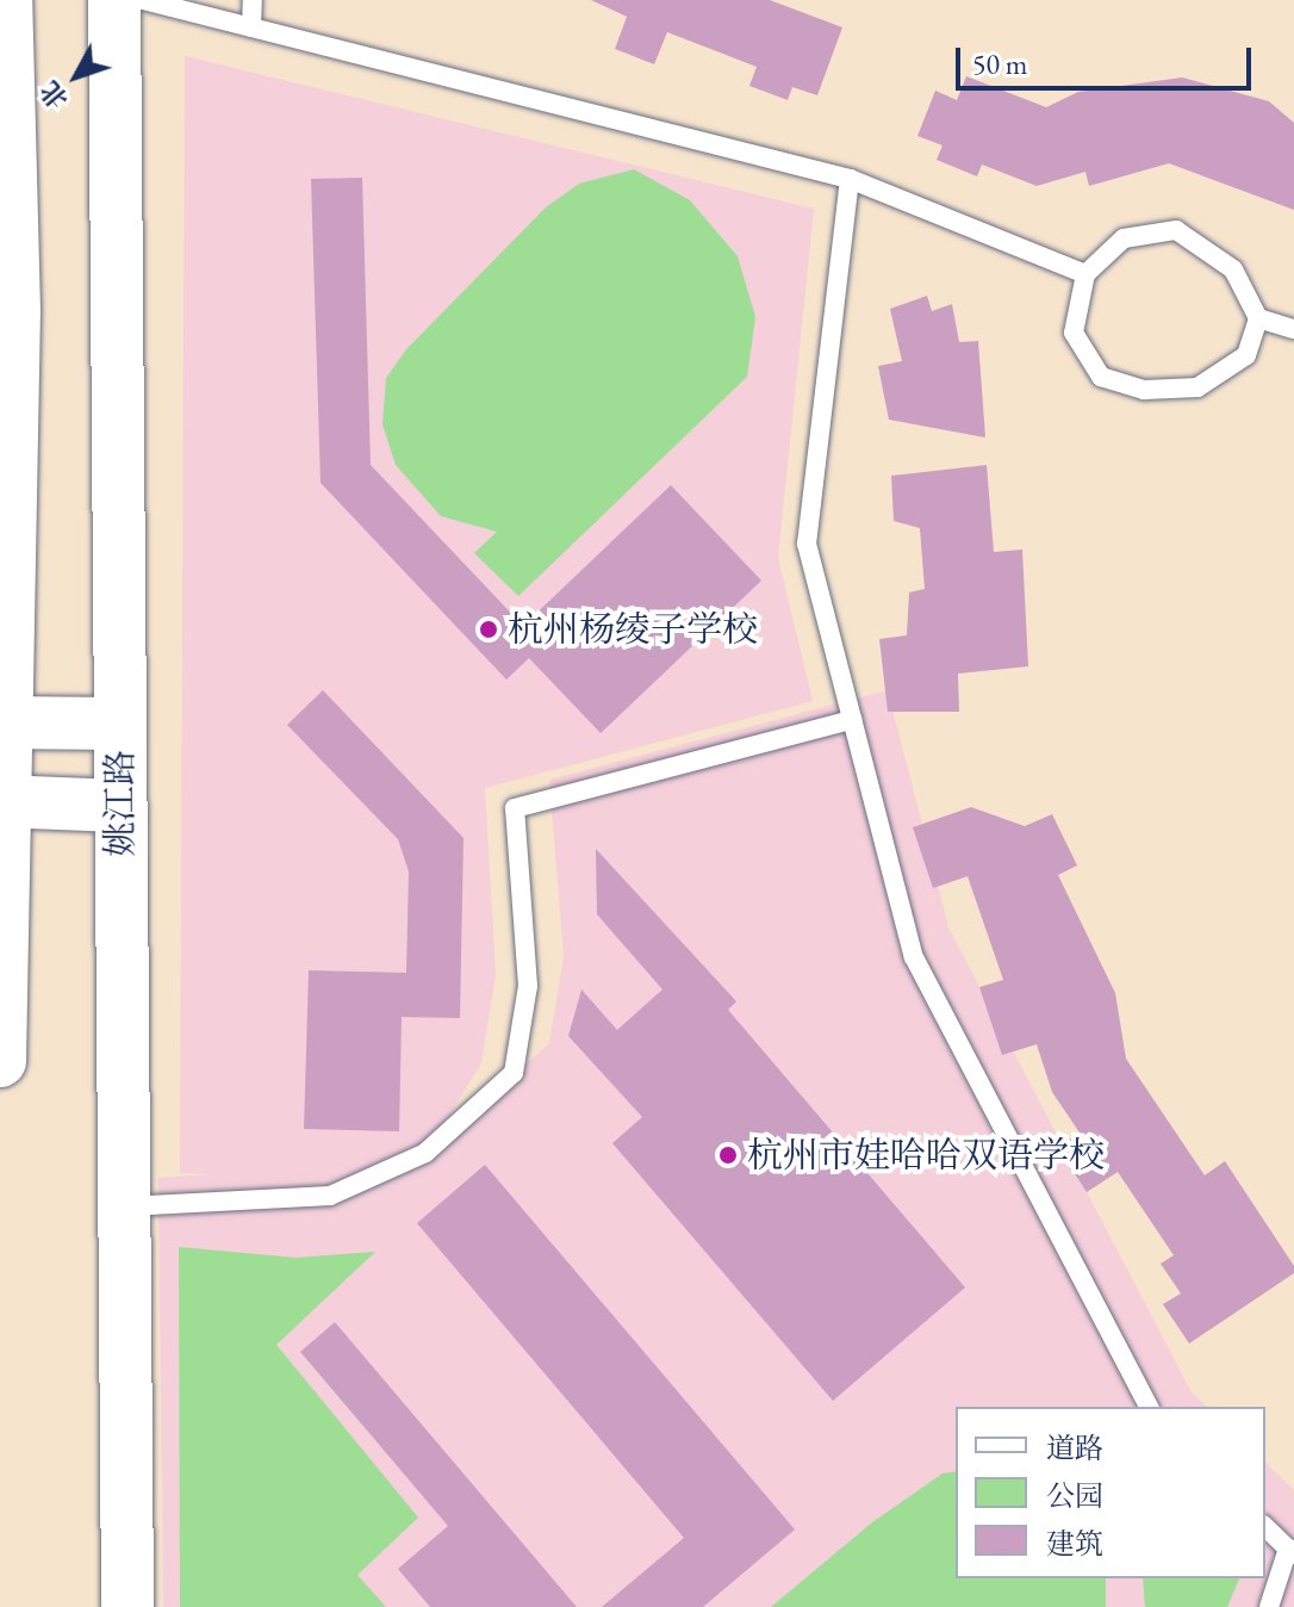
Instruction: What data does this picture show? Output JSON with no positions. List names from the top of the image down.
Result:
{
  "streets": {
    "street": ["姚江路"]
  },
  "places": ["杭州杨绫子学校", "杭州市娃哈哈双语学校"],
  "legend": ["道路", "公园", "建筑"],
  "scale_bar": "50 m",
  "north": "bottom left"
}
